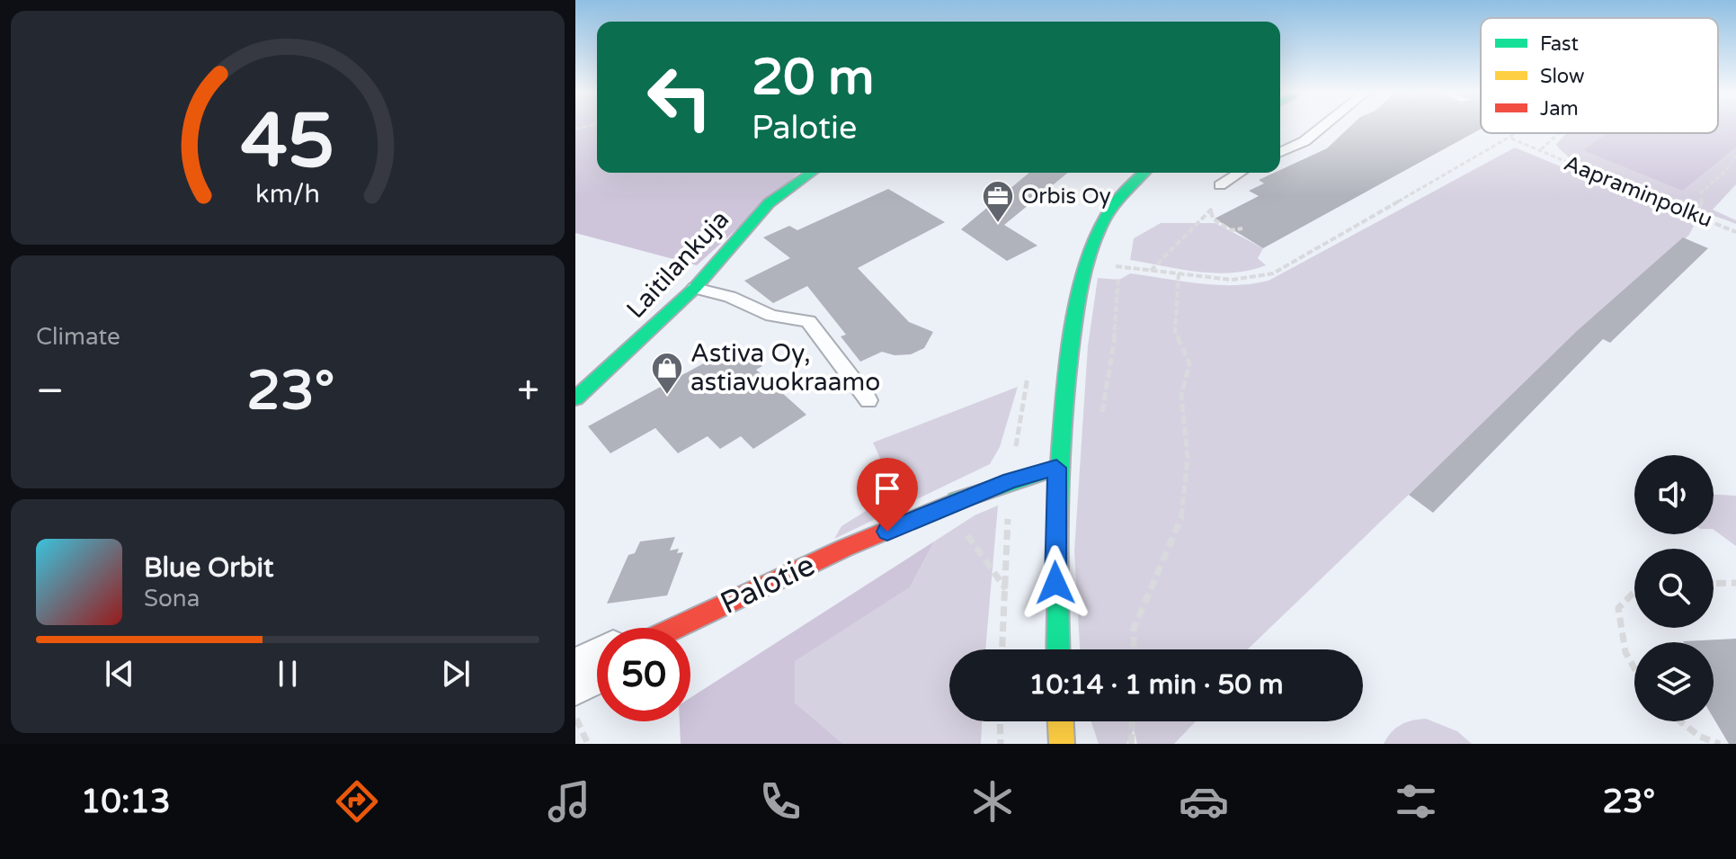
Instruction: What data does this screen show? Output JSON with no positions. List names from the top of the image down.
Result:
{
  "streets": {
    "main road": ["Laitilankuja", "Palotie"],
    "path": ["Aapraminpolku"]
  },
  "places": {
    "office": ["Orbis Oy"],
    "shop": ["Astiva Oy, astiavuokraamo"]
  },
  "legend": ["Fast", "Slow", "Jam"],
  "page": {
    "turn": ["20 m", "Palotie"],
    "tile": "Climate",
    "heat": ["−", "23°", "+"],
    "song": ["Blue Orbit", "Sona"],
    "limit": "50",
    "trip": "10:14 · 1 min · 50 m",
    "tabs": ["10:13", "23°"],
    "gauge": ["45", "km/h"]
  }
}
